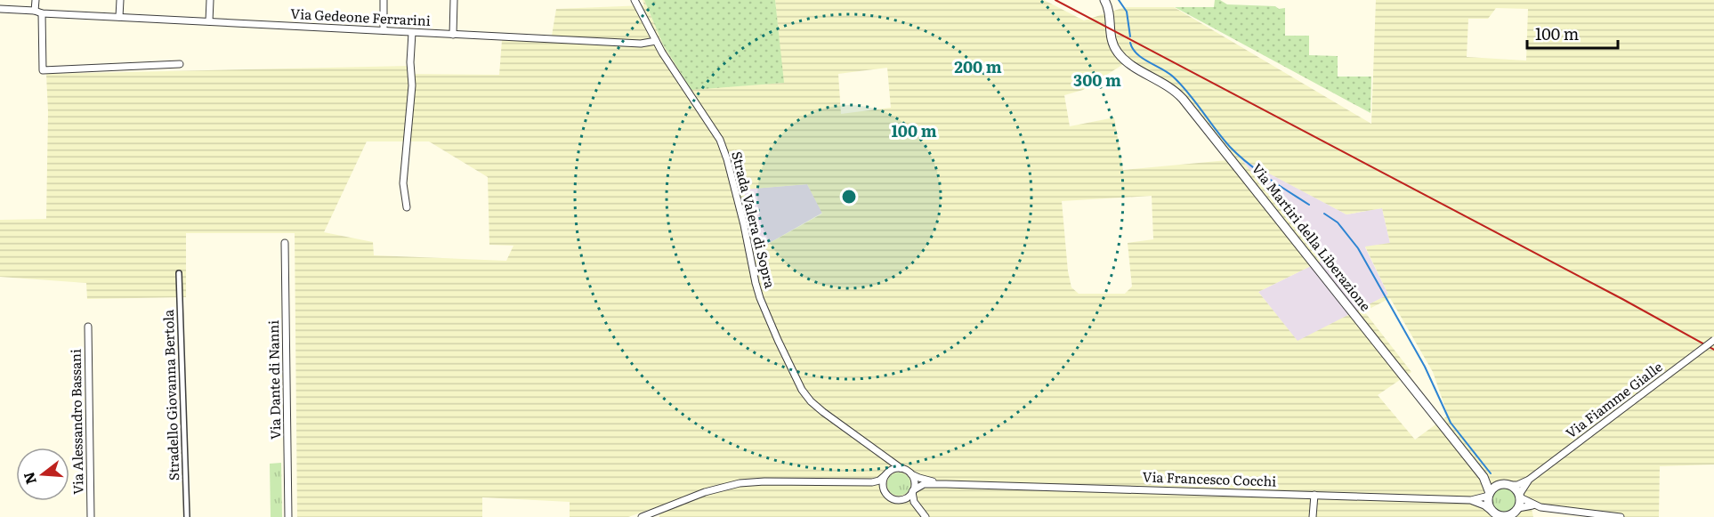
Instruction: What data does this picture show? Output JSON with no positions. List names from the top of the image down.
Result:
{
  "streets": {
    "street": [
      "Via Gedeone Ferrarini",
      "Strada Valera di Sopra",
      "Via Martiri della Liberazione",
      "Via Dante di Nanni",
      "Stradello Giovanna Bertola",
      "Via Fiamme Gialle",
      "Via Alessandro Bassani",
      "Via Francesco Cocchi"
    ]
  },
  "crossings": [
    ["Via Gedeone Ferrarini", "Strada Valera di Sopra"],
    ["Strada Valera di Sopra", "Via Francesco Cocchi"],
    ["Via Martiri della Liberazione", "Via Fiamme Gialle"],
    ["Via Martiri della Liberazione", "Via Francesco Cocchi"],
    ["Via Fiamme Gialle", "Via Francesco Cocchi"]
  ],
  "scale_bar": "100 m",
  "north": "left",
  "rings": ["200 m", "300 m", "100 m"]
}
